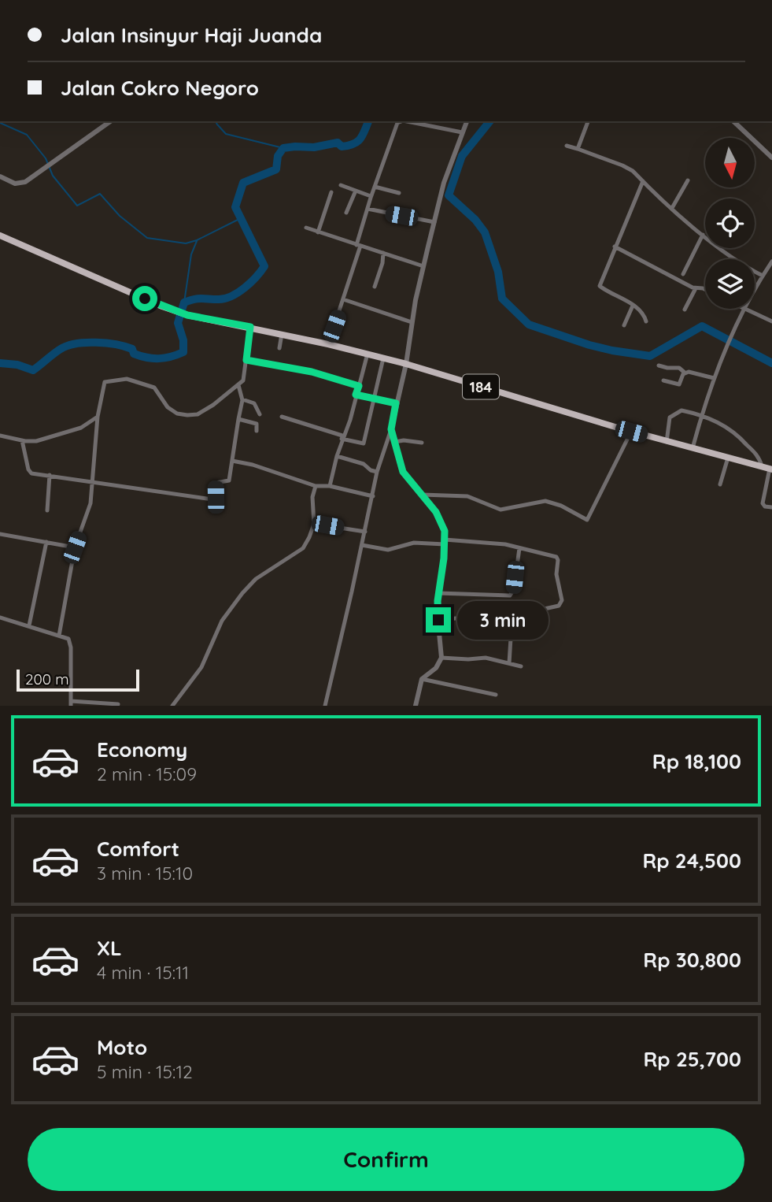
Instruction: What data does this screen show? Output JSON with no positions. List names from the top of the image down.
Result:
{
  "streets": {
    "main road": ["184"]
  },
  "scale_bar": "200 m",
  "north": "bottom",
  "page": {
    "banner": ["Jalan Insinyur Haji Juanda", "Jalan Cokro Negoro"],
    "bubble": "3 min",
    "scale": "200 m",
    "list": [
      {
        "name": "Economy",
        "note": "2 min · 15:09",
        "value": "Rp 18,100"
      },
      {
        "name": "Comfort",
        "note": "3 min · 15:10",
        "value": "Rp 24,500"
      },
      {
        "name": "XL",
        "note": "4 min · 15:11",
        "value": "Rp 30,800"
      },
      {
        "name": "Moto",
        "note": "5 min · 15:12",
        "value": "Rp 25,700"
      }
    ],
    "buttons": "Confirm"
  }
}
